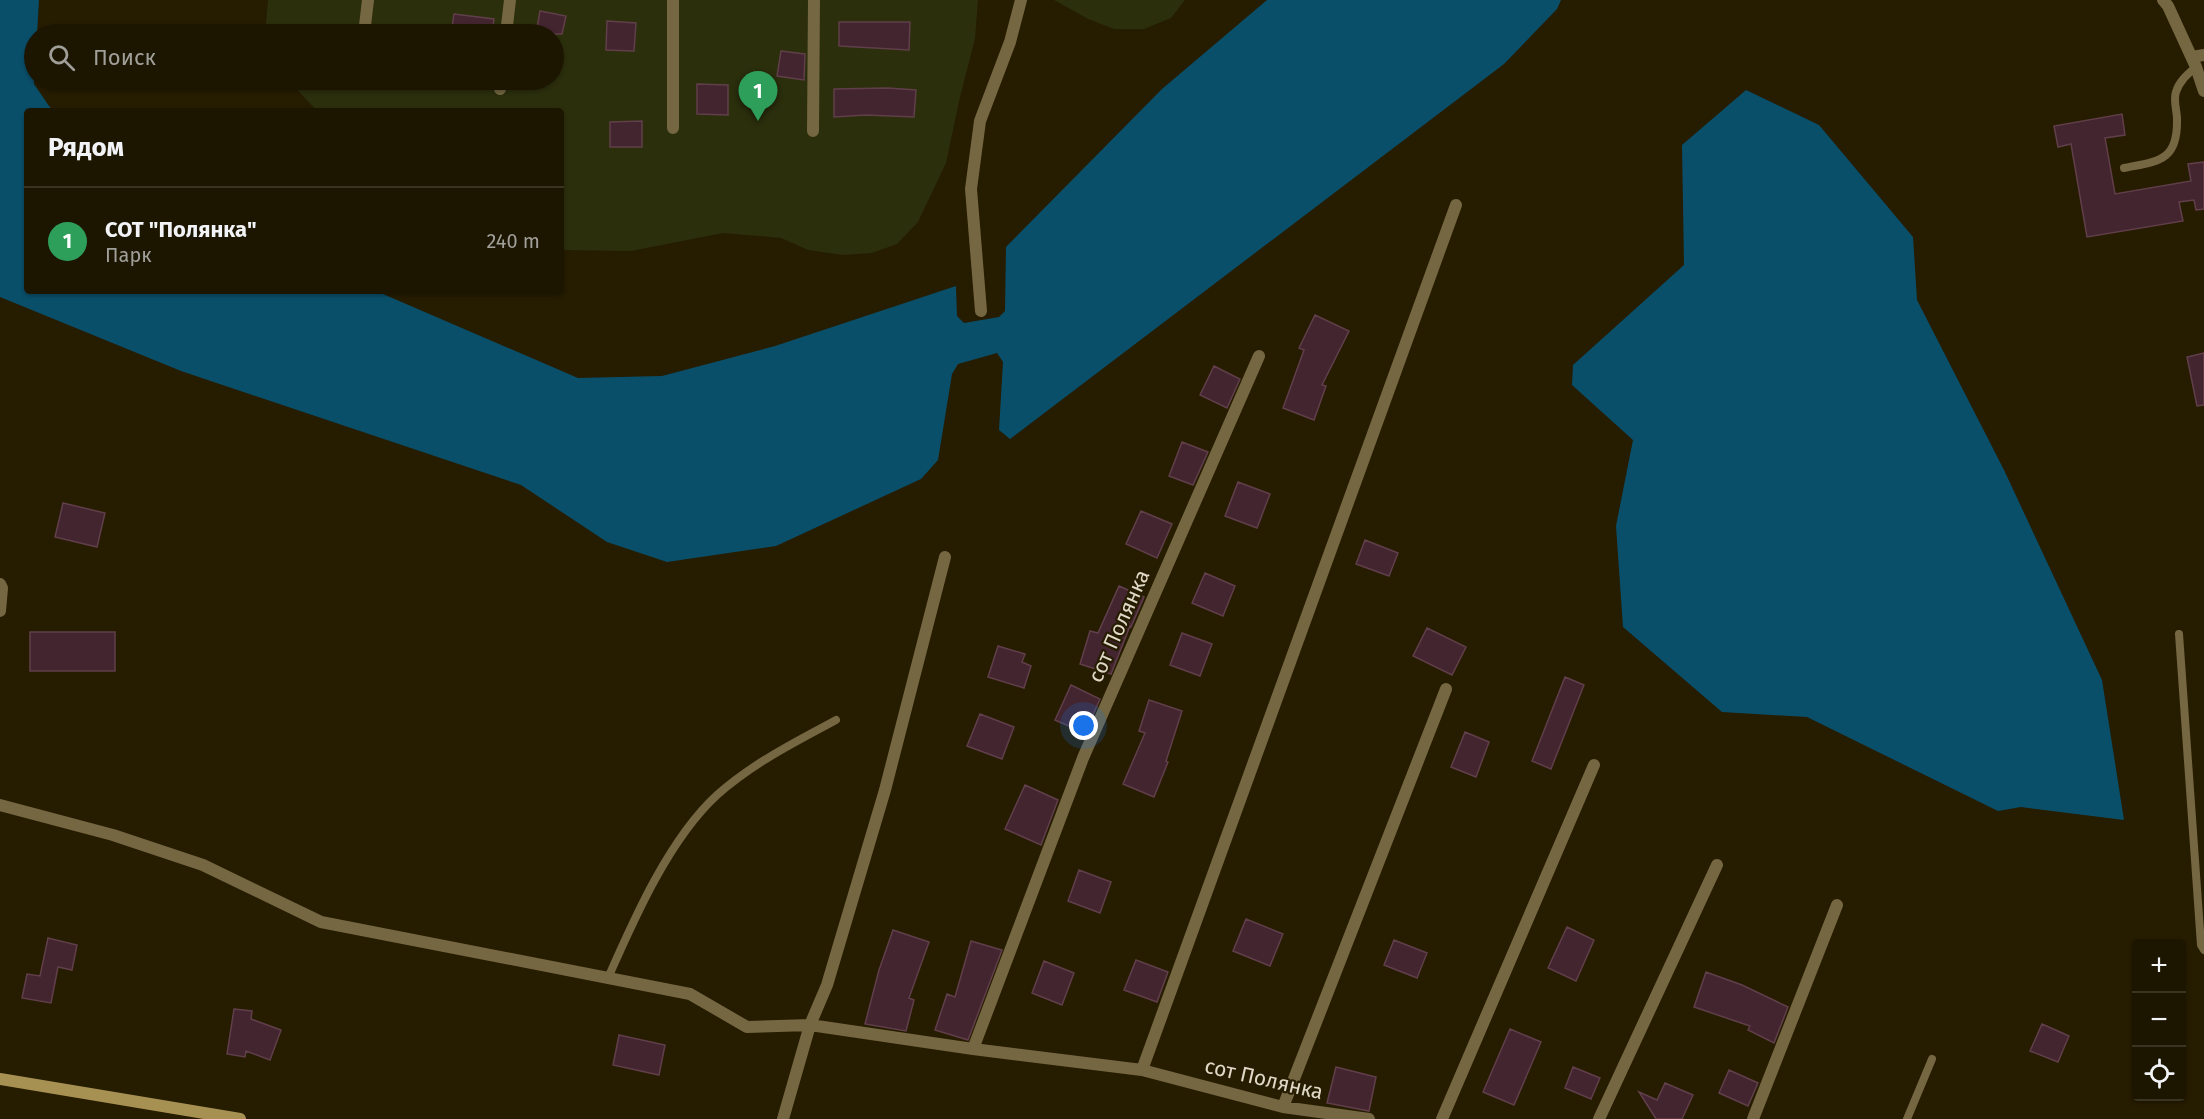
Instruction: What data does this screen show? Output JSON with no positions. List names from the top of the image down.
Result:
{
  "streets": {
    "street": ["сот Полянка"]
  },
  "page": {
    "search": "Поиск",
    "pins": "1",
    "heading": "Рядом",
    "list": [
      {
        "mark": "1",
        "name": "СОТ \"Полянка\"",
        "note": "Парк",
        "value": "240 m"
      }
    ],
    "map_buttons": ["+", "−"]
  }
}
